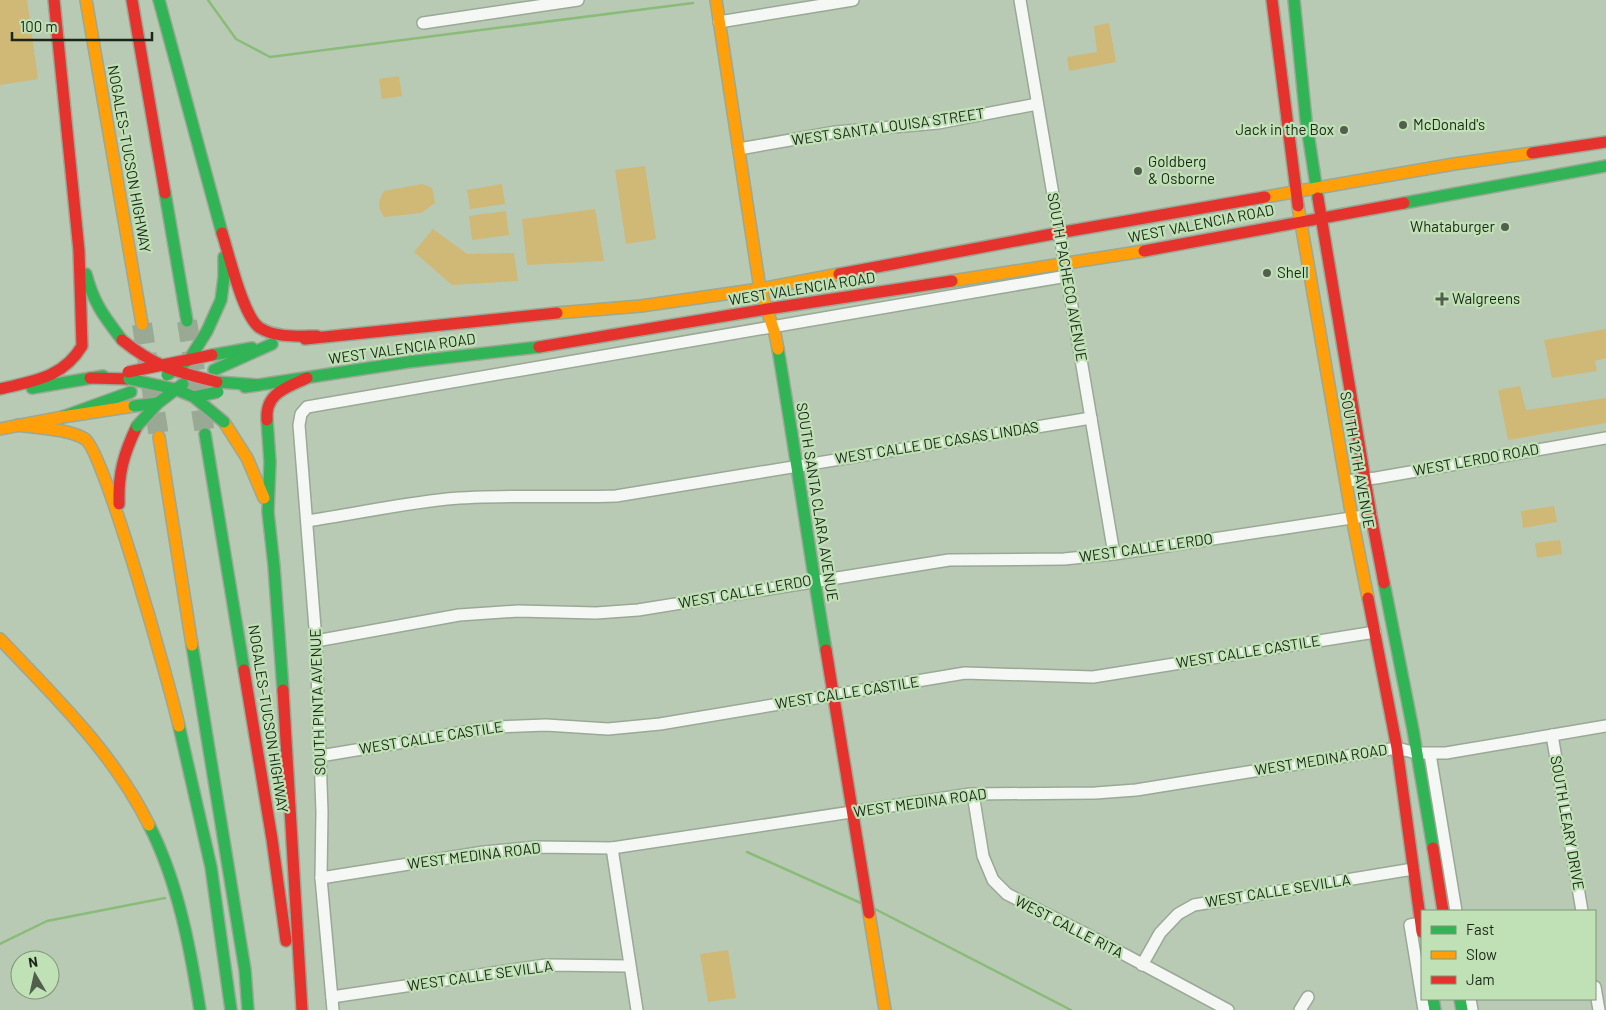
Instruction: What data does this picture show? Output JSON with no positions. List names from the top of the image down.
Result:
{
  "streets": {
    "main road": [
      "NOGALES–TUCSON HIGHWAY",
      "WEST VALENCIA ROAD",
      "SOUTH 12TH AVENUE",
      "SOUTH SANTA CLARA AVENUE"
    ],
    "street": [
      "WEST SANTA LOUISA STREET",
      "SOUTH PACHECO AVENUE",
      "WEST CALLE DE CASAS LINDAS",
      "WEST LERDO ROAD",
      "WEST CALLE LERDO",
      "WEST CALLE CASTILE",
      "SOUTH PINTA AVENUE",
      "WEST MEDINA ROAD",
      "SOUTH LEARY DRIVE",
      "WEST CALLE SEVILLA",
      "WEST CALLE RITA"
    ]
  },
  "crossings": [
    ["WEST SANTA LOUISA STREET", "SOUTH PACHECO AVENUE"],
    ["WEST SANTA LOUISA STREET", "SOUTH SANTA CLARA AVENUE"],
    ["WEST VALENCIA ROAD", "SOUTH PACHECO AVENUE"],
    ["WEST VALENCIA ROAD", "SOUTH 12TH AVENUE"],
    ["WEST VALENCIA ROAD", "SOUTH SANTA CLARA AVENUE"],
    ["WEST VALENCIA ROAD", "SOUTH PINTA AVENUE"],
    ["SOUTH PACHECO AVENUE", "WEST CALLE DE CASAS LINDAS"],
    ["SOUTH PACHECO AVENUE", "WEST CALLE LERDO"],
    ["WEST CALLE DE CASAS LINDAS", "SOUTH SANTA CLARA AVENUE"],
    ["WEST CALLE DE CASAS LINDAS", "SOUTH PINTA AVENUE"],
    ["SOUTH 12TH AVENUE", "WEST LERDO ROAD"],
    ["SOUTH 12TH AVENUE", "WEST CALLE LERDO"],
    ["SOUTH 12TH AVENUE", "WEST CALLE CASTILE"],
    ["SOUTH 12TH AVENUE", "WEST MEDINA ROAD"],
    ["SOUTH 12TH AVENUE", "WEST CALLE SEVILLA"],
    ["SOUTH SANTA CLARA AVENUE", "WEST CALLE LERDO"],
    ["SOUTH SANTA CLARA AVENUE", "WEST CALLE CASTILE"],
    ["SOUTH SANTA CLARA AVENUE", "WEST MEDINA ROAD"],
    ["WEST CALLE LERDO", "SOUTH PINTA AVENUE"],
    ["WEST CALLE CASTILE", "SOUTH PINTA AVENUE"],
    ["SOUTH PINTA AVENUE", "WEST MEDINA ROAD"],
    ["SOUTH PINTA AVENUE", "WEST CALLE SEVILLA"],
    ["WEST MEDINA ROAD", "SOUTH LEARY DRIVE"],
    ["WEST MEDINA ROAD", "WEST CALLE RITA"],
    ["WEST CALLE SEVILLA", "WEST CALLE RITA"]
  ],
  "places": {
    "other": [
      "McDonald's",
      "Jack in the Box",
      "Goldberg & Osborne",
      "Whataburger",
      "Shell"
    ],
    "health": ["Walgreens"]
  },
  "legend": ["Fast", "Slow", "Jam"],
  "scale_bar": "100 m",
  "north": "top"
}
